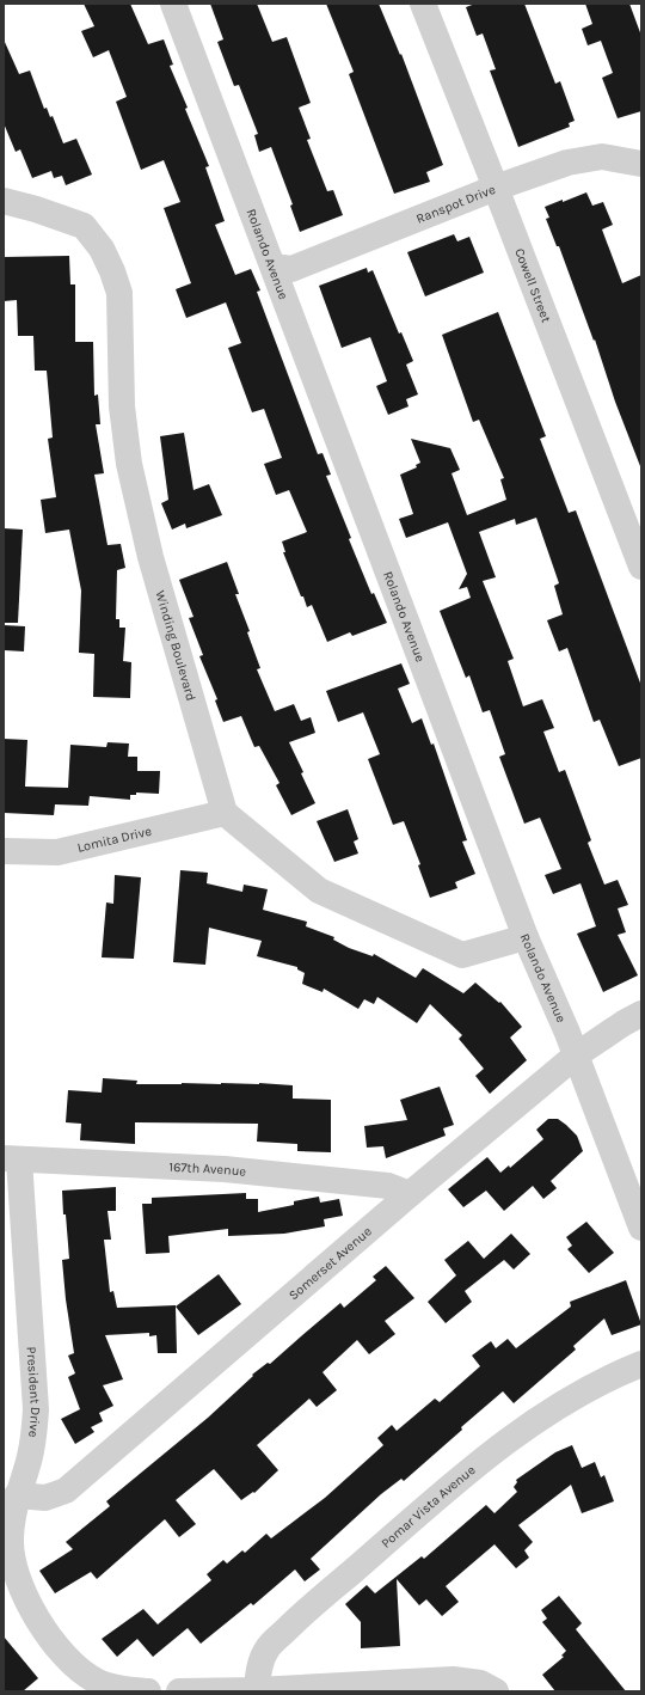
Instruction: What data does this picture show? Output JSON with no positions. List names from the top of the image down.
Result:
{
  "streets": {
    "street": [
      "Ranspot Drive",
      "Rolando Avenue",
      "Cowell Street",
      "Winding Boulevard",
      "Lomita Drive",
      "167th Avenue",
      "Somerset Avenue",
      "President Drive",
      "Pomar Vista Avenue"
    ]
  },
  "crossings": [
    ["Ranspot Drive", "Rolando Avenue"],
    ["Ranspot Drive", "Cowell Street"],
    ["Rolando Avenue", "Somerset Avenue"],
    ["Winding Boulevard", "Lomita Drive"],
    ["167th Avenue", "Somerset Avenue"],
    ["167th Avenue", "President Drive"],
    ["Somerset Avenue", "President Drive"]
  ]
}
